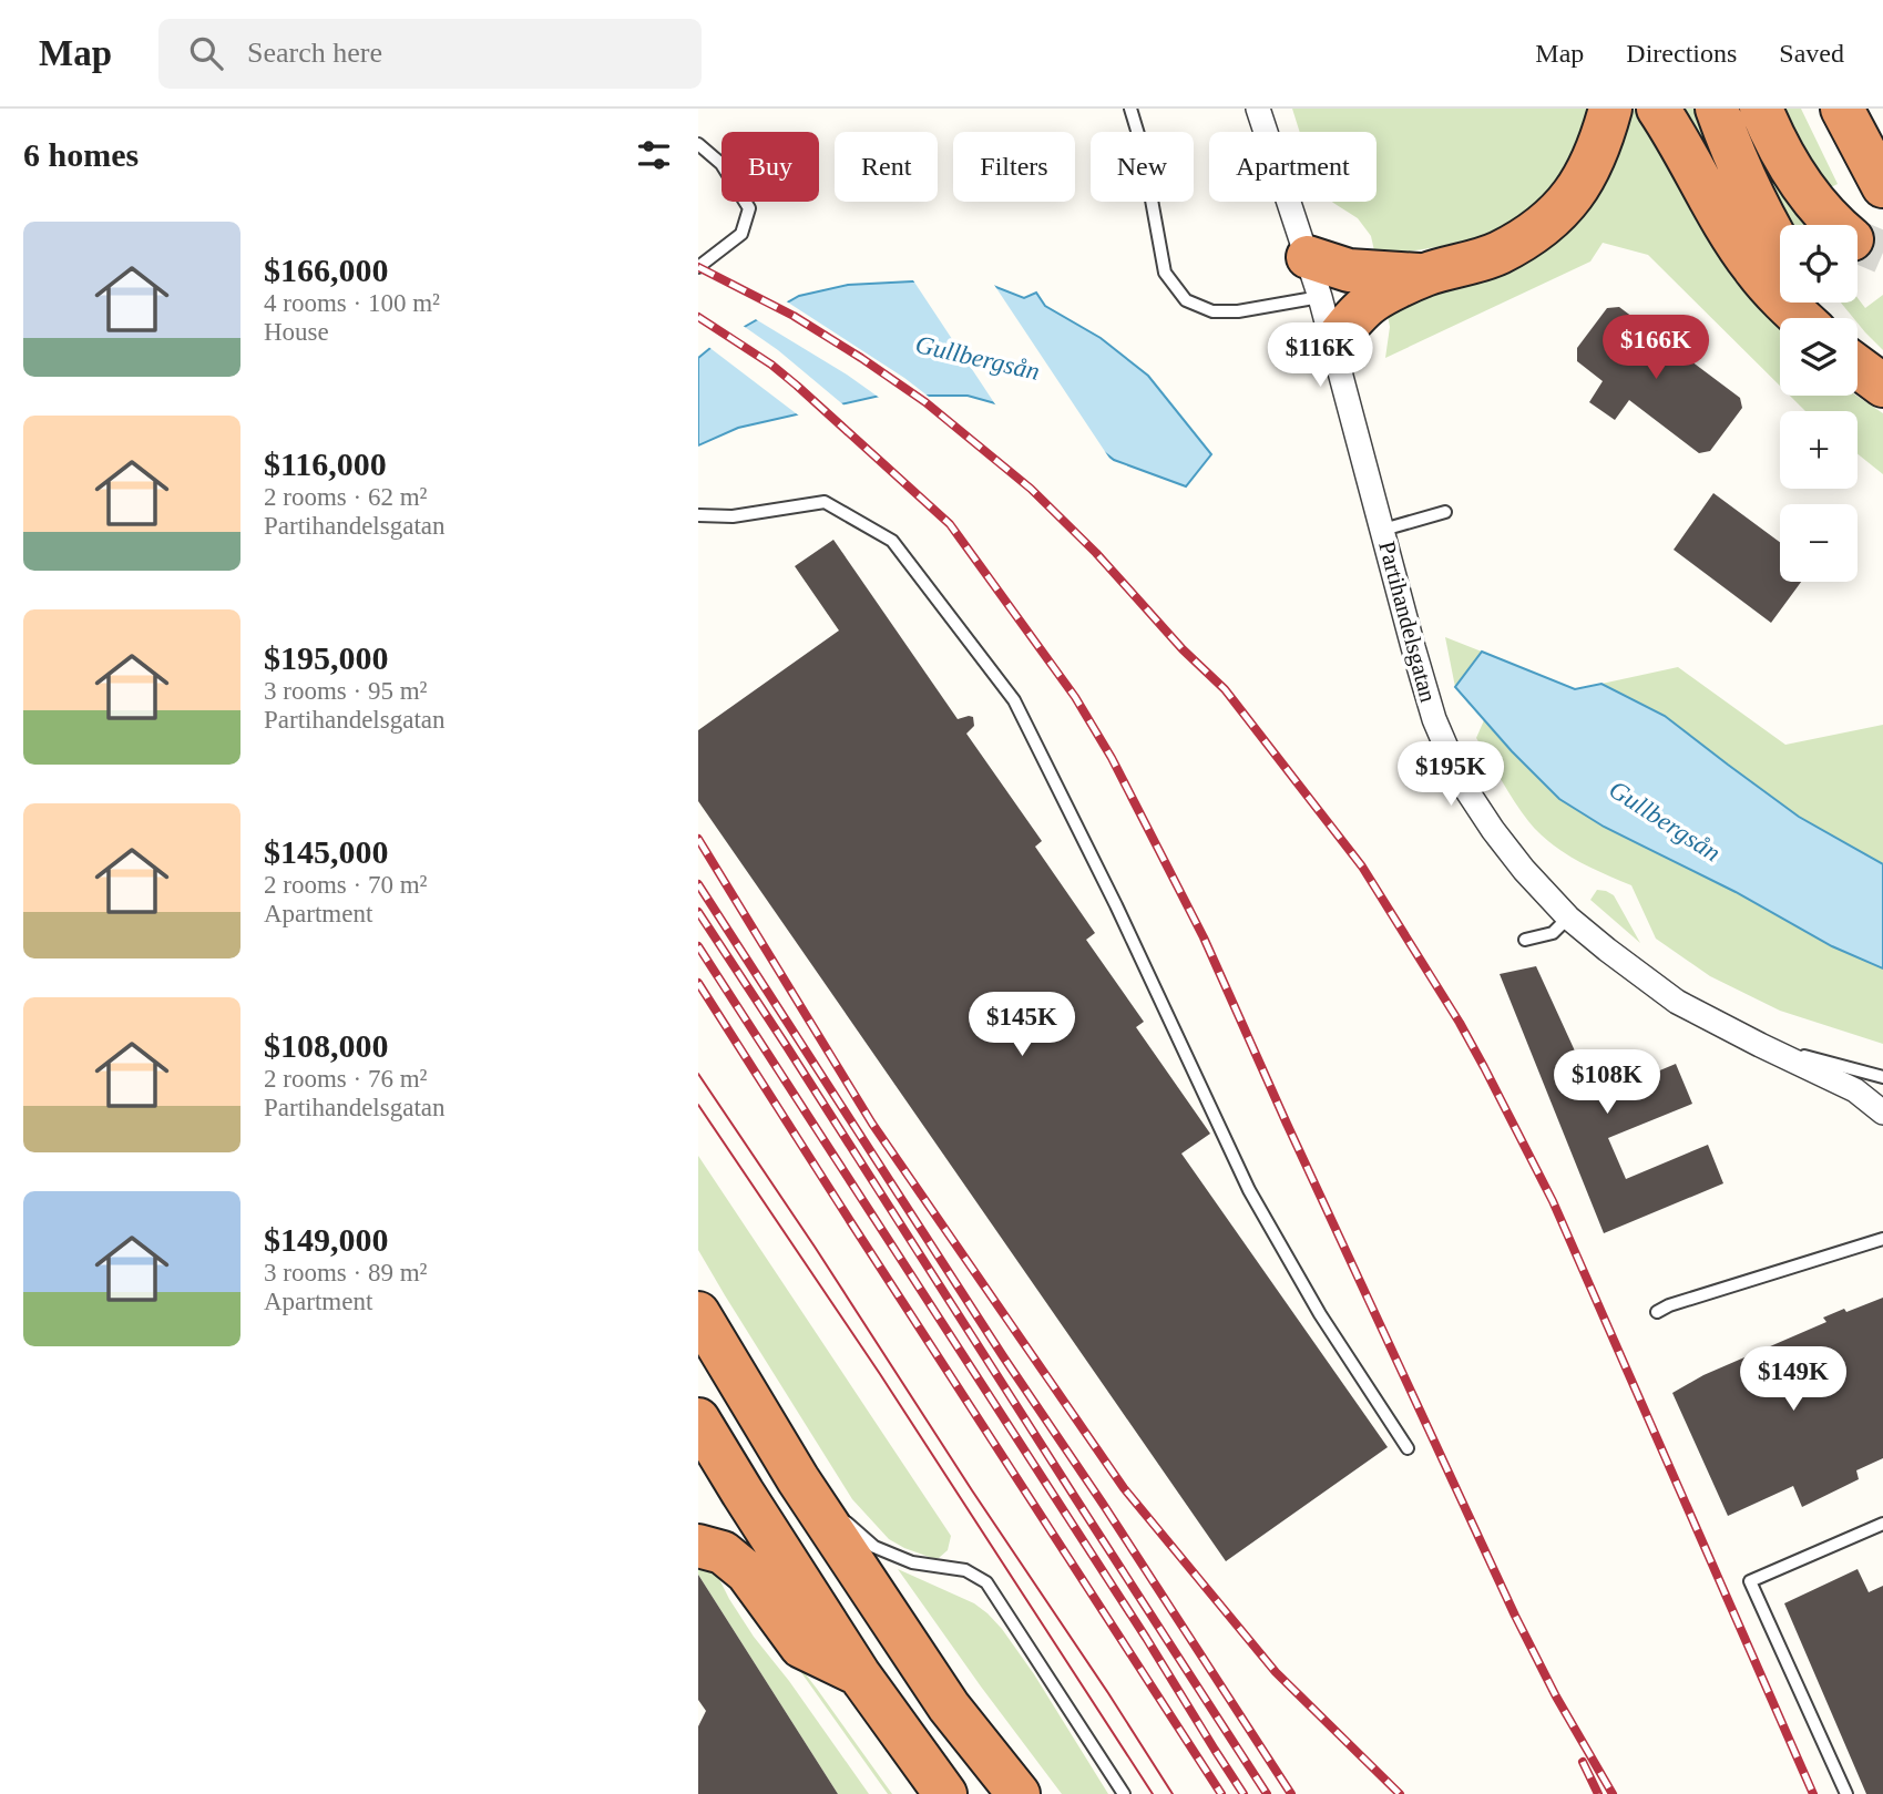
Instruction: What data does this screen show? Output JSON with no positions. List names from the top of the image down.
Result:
{
  "streets": {
    "street": ["Partihandelsgatan"]
  },
  "water": ["Gullbergsån"],
  "page": {
    "header": "Map",
    "search": "Search here",
    "nav": ["Map", "Directions", "Saved"],
    "heading": "6 homes",
    "chip": [
      "Buy",
      "Rent",
      "Filters",
      "New",
      "Apartment"
    ],
    "list": [
      {
        "name": "$166,000",
        "note": "4 rooms · 100 m² · House"
      },
      {
        "name": "$116,000",
        "note": "2 rooms · 62 m² · Partihandelsgatan"
      },
      {
        "name": "$195,000",
        "note": "3 rooms · 95 m² · Partihandelsgatan"
      },
      {
        "name": "$145,000",
        "note": "2 rooms · 70 m² · Apartment"
      },
      {
        "name": "$108,000",
        "note": "2 rooms · 76 m² · Partihandelsgatan"
      },
      {
        "name": "$149,000",
        "note": "3 rooms · 89 m² · Apartment"
      }
    ],
    "map_buttons": ["+", "−"],
    "price": [
      "$166K",
      "$116K",
      "$195K",
      "$145K",
      "$108K",
      "$149K"
    ]
  }
}
